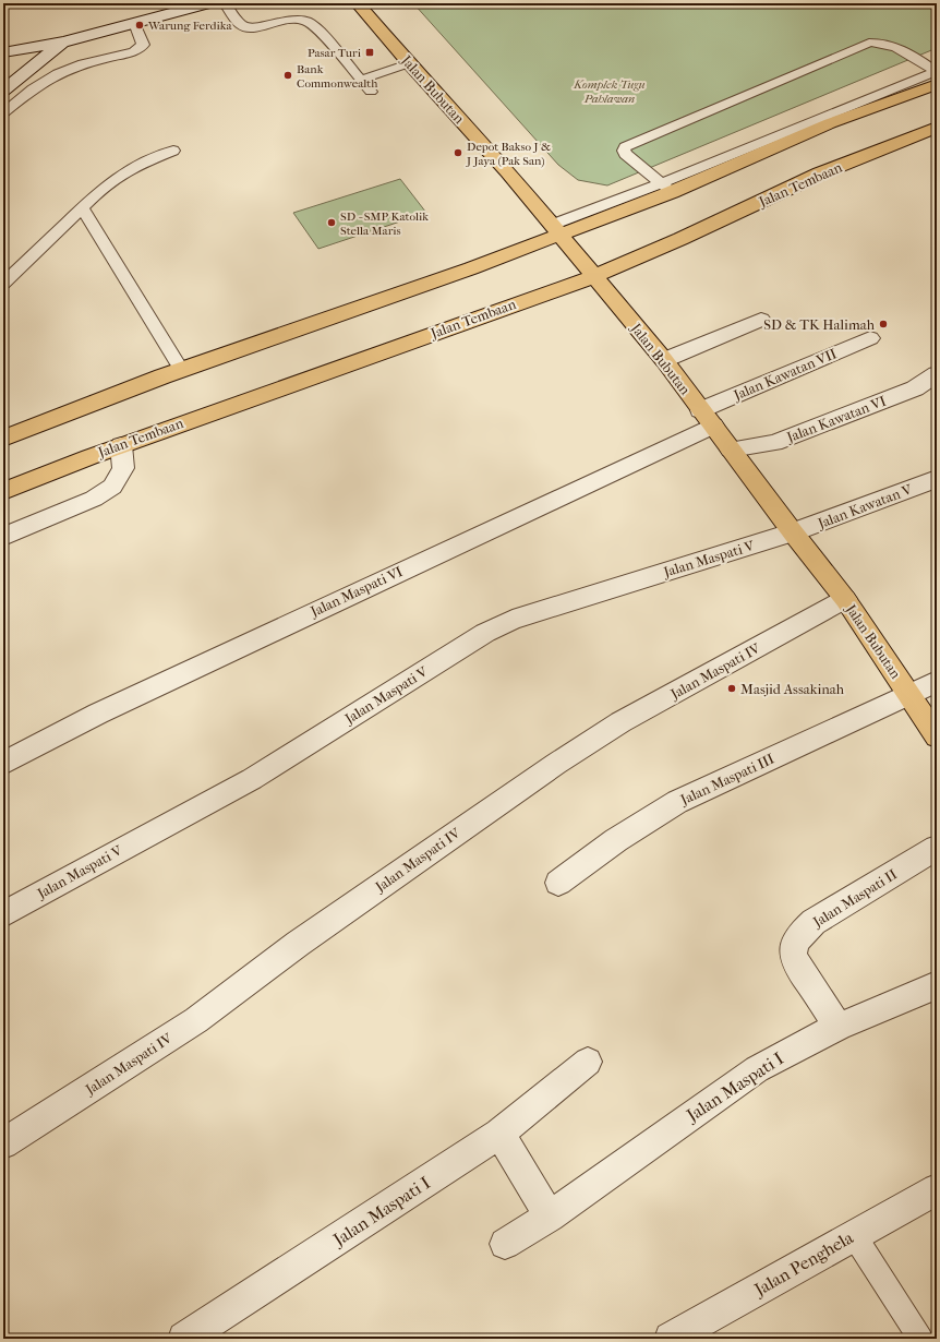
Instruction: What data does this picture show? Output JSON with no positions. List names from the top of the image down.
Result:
{
  "streets": {
    "main road": ["Jalan Bubutan", "Jalan Tembaan"],
    "street": [
      "Jalan Kawatan VII",
      "Jalan Kawatan VI",
      "Jalan Kawatan V",
      "Jalan Maspati V",
      "Jalan Maspati VI",
      "Jalan Maspati IV",
      "Jalan Maspati III",
      "Jalan Maspati II",
      "Jalan Maspati I",
      "Jalan Penghela"
    ]
  },
  "crossings": [
    ["Jalan Bubutan", "Jalan Tembaan"],
    ["Jalan Bubutan", "Jalan Kawatan VII"],
    ["Jalan Bubutan", "Jalan Kawatan VI"],
    ["Jalan Bubutan", "Jalan Kawatan V"],
    ["Jalan Bubutan", "Jalan Maspati V"],
    ["Jalan Bubutan", "Jalan Maspati VI"],
    ["Jalan Bubutan", "Jalan Maspati IV"],
    ["Jalan Bubutan", "Jalan Maspati III"],
    ["Jalan Kawatan VII", "Jalan Maspati VI"],
    ["Jalan Kawatan V", "Jalan Maspati V"],
    ["Jalan Maspati II", "Jalan Maspati I"]
  ],
  "parks": ["Komplek Tugu Pahlawan"],
  "places": {
    "other": [
      "Warung Ferdika",
      "Bank Commonwealth",
      "Depot Bakso J & J Jaya (Pak San)",
      "SD - SMP Katolik Stella Maris",
      "SD & TK Halimah",
      "Masjid Assakinah"
    ],
    "transit": ["Pasar Turi"]
  }
}
